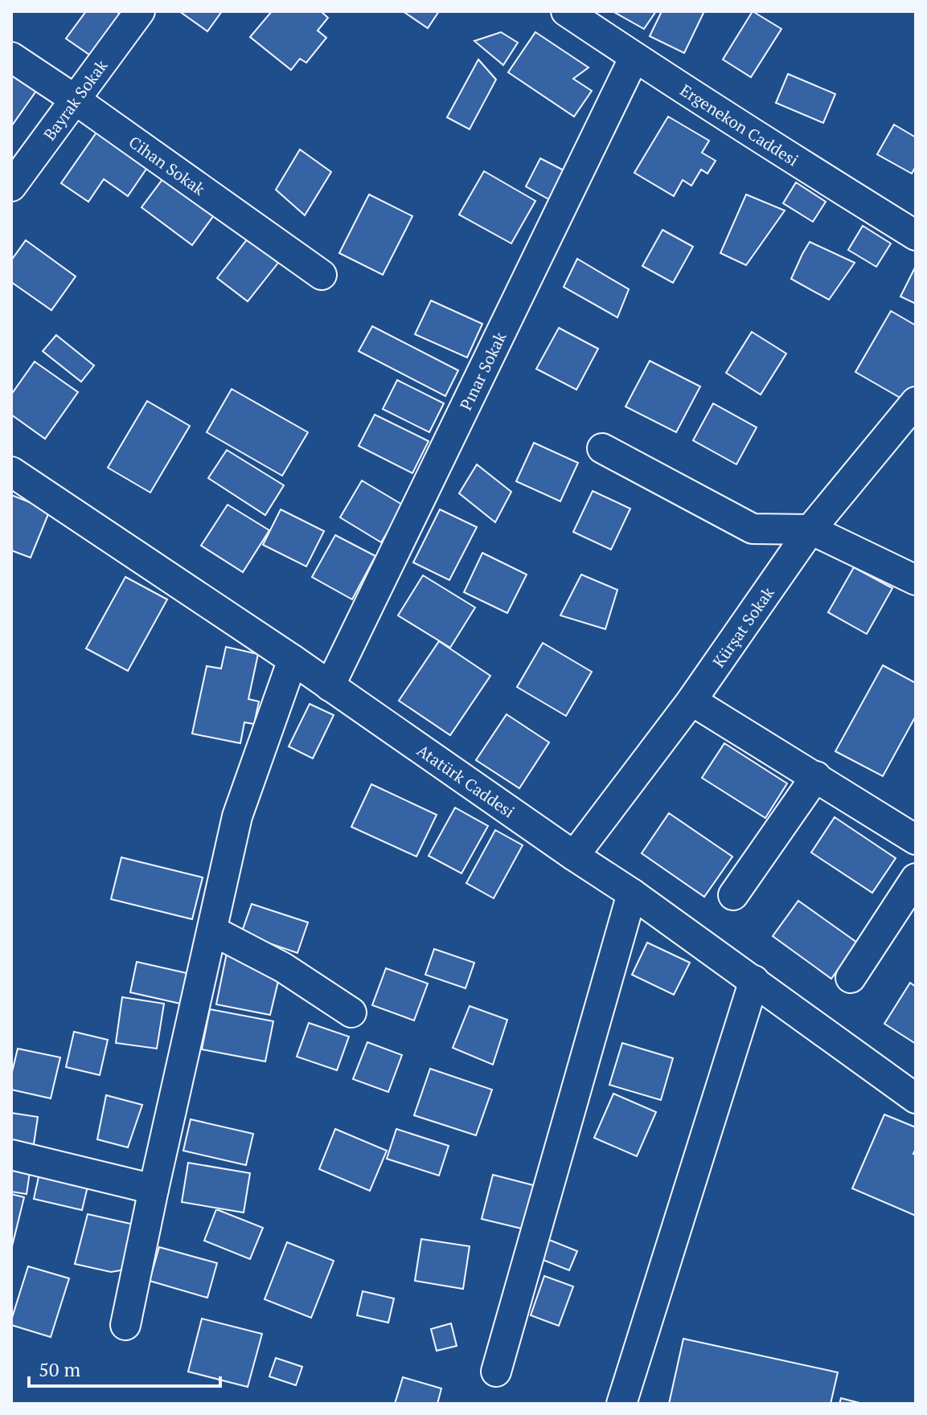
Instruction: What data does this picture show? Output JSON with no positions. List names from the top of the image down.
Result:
{
  "streets": {
    "street": [
      "Bayrak Sokak",
      "Ergenekon Caddesi",
      "Cihan Sokak",
      "Pınar Sokak",
      "Kürşat Sokak",
      "Atatürk Caddesi"
    ]
  },
  "crossings": [
    ["Bayrak Sokak", "Cihan Sokak"],
    ["Ergenekon Caddesi", "Pınar Sokak"],
    ["Pınar Sokak", "Atatürk Caddesi"],
    ["Kürşat Sokak", "Atatürk Caddesi"]
  ],
  "scale_bar": "50 m"
}
